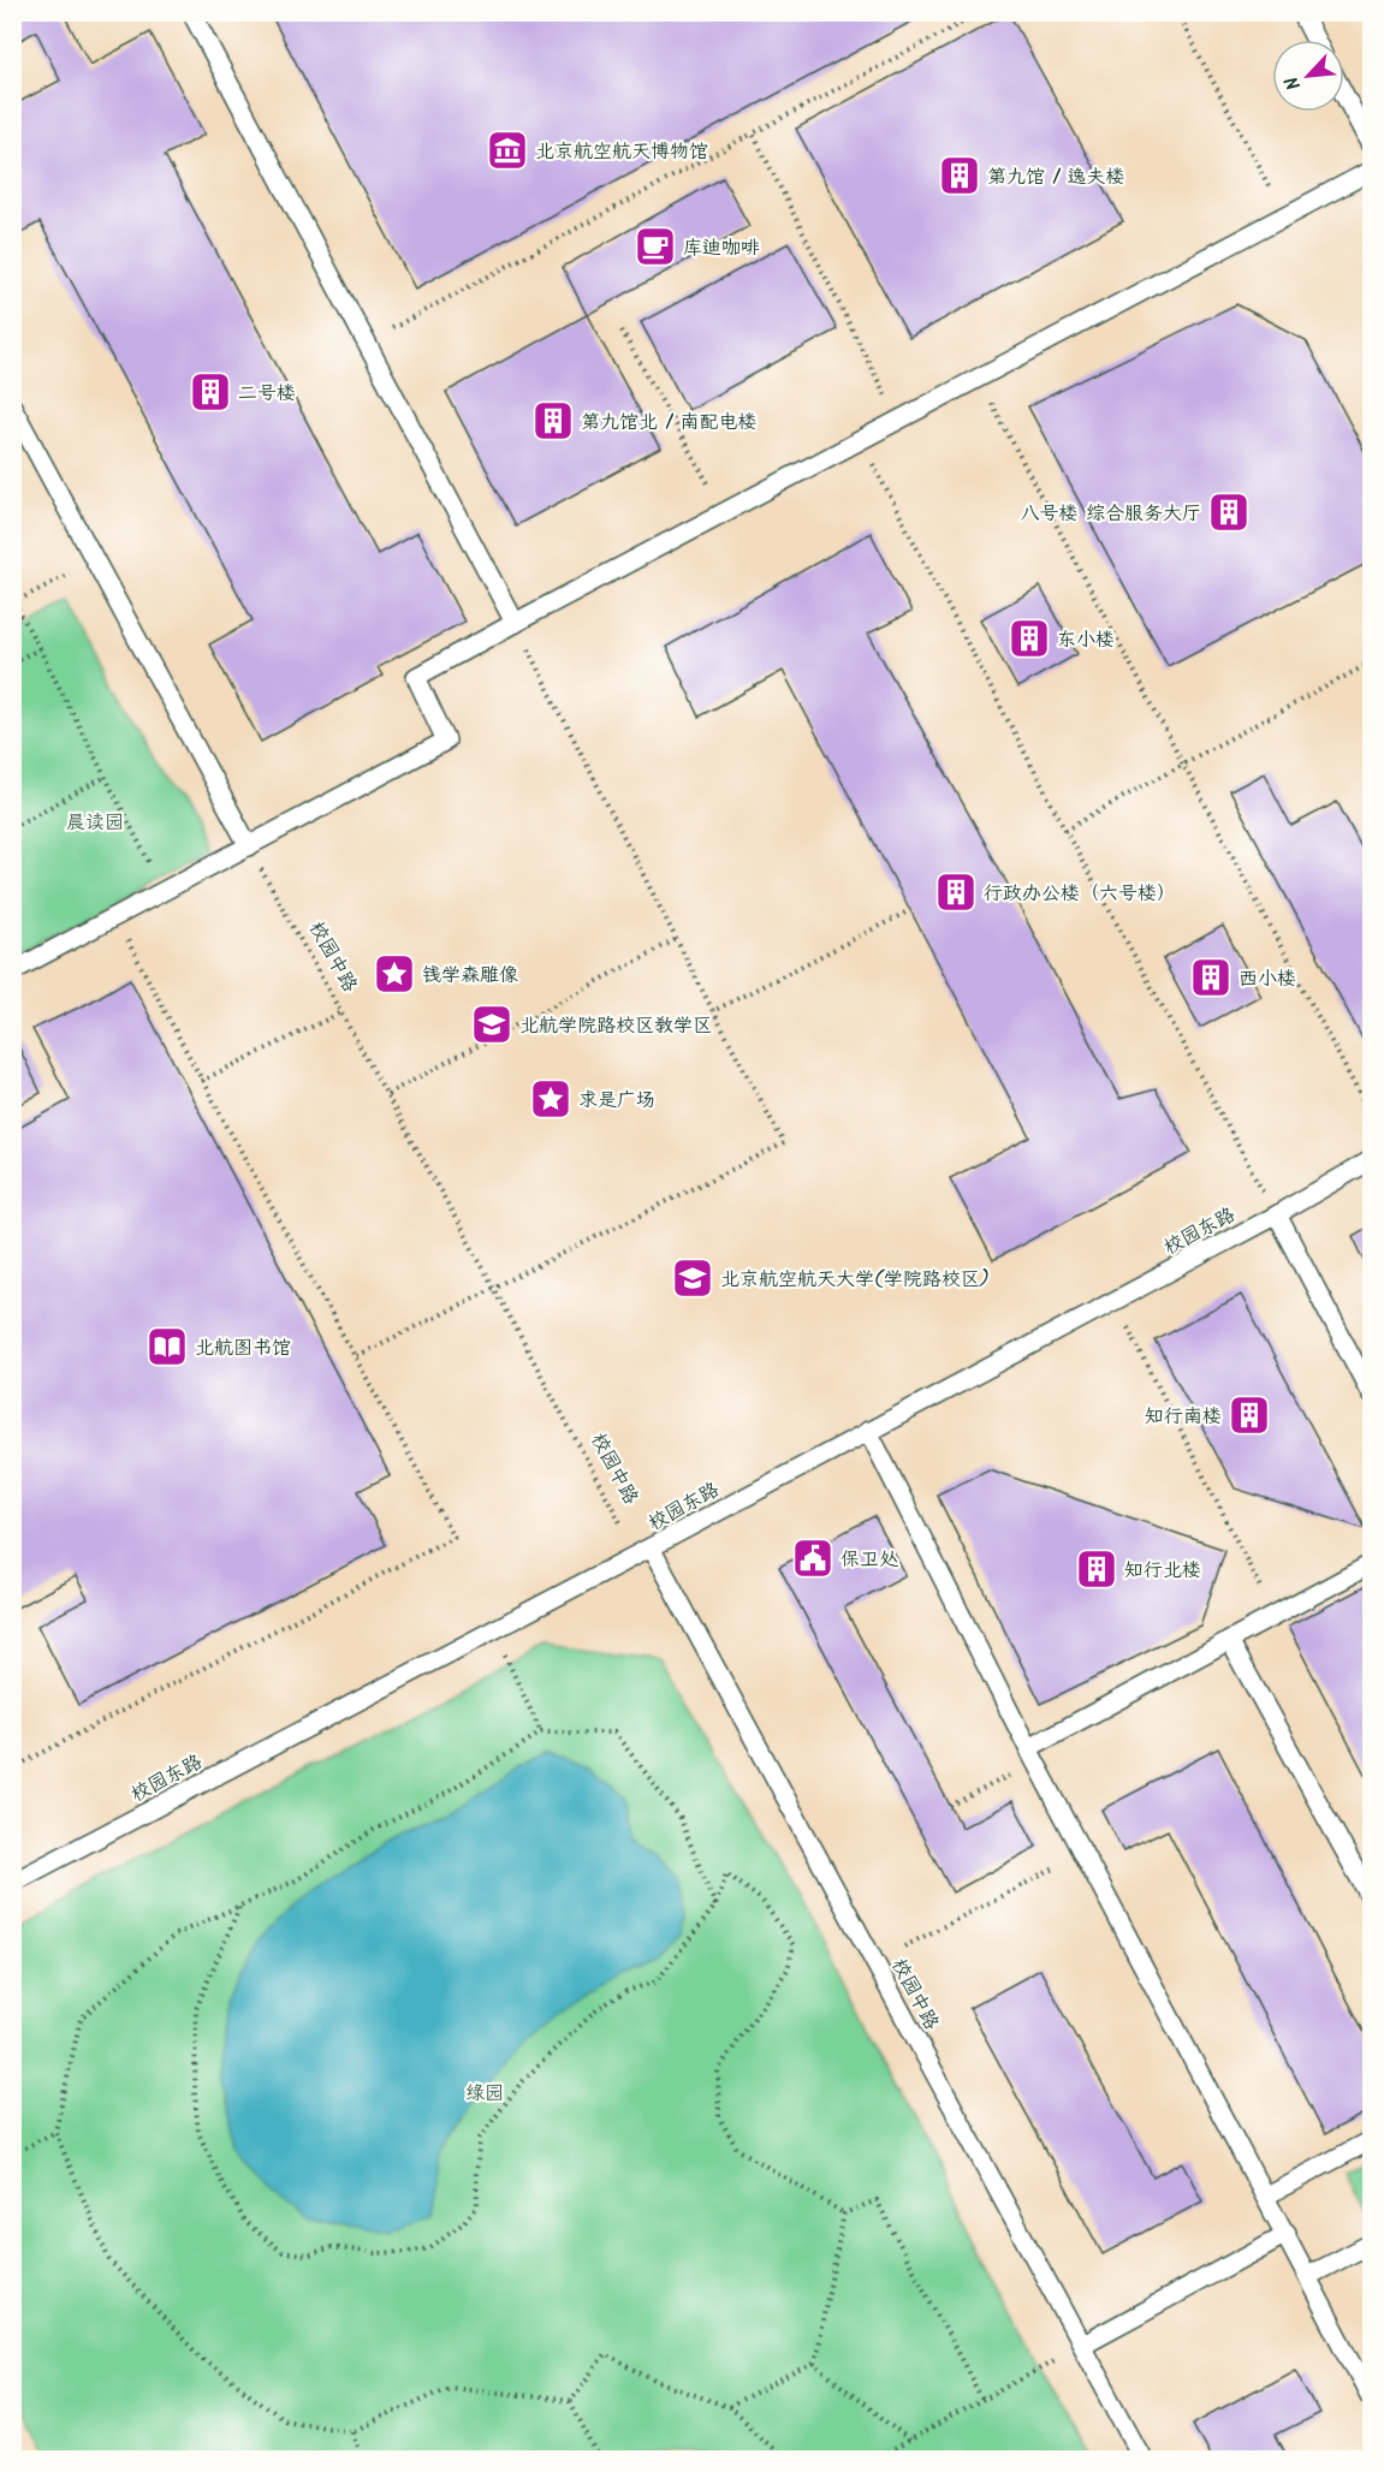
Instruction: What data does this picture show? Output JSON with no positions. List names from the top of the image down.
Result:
{
  "streets": {
    "lane": ["校园中路", "校园东路"]
  },
  "crossings": [
    ["校园中路", "校园东路"]
  ],
  "parks": ["晨读园", "绿园"],
  "places": {
    "museum": ["北京航空航天博物馆"],
    "building": [
      "第九馆 / 逸夫楼",
      "二号楼",
      "第九馆北 / 南配电楼",
      "八号楼 综合服务大厅",
      "东小楼",
      "行政办公楼（六号楼）",
      "西小楼",
      "知行南楼",
      "知行北楼"
    ],
    "cafe": ["库迪咖啡"],
    "place": ["钱学森雕像", "求是广场"],
    "school or university": ["北航学院路校区教学区", "北京航空航天大学(学院路校区)"],
    "library": ["北航图书馆"],
    "public building": ["保卫处"]
  },
  "north": "bottom left"
}
